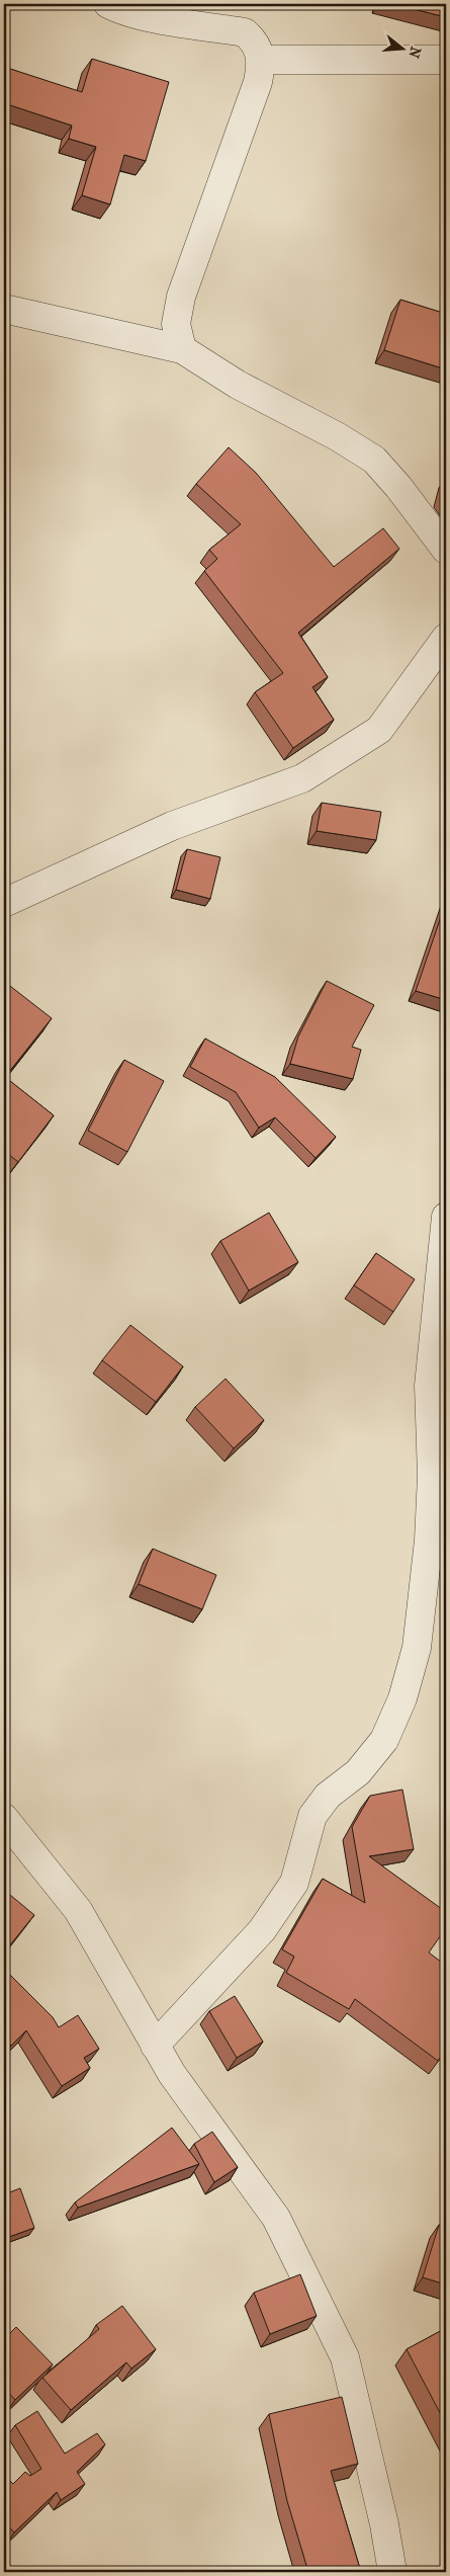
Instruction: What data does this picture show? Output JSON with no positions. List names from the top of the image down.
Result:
{
  "north": "right"
}
